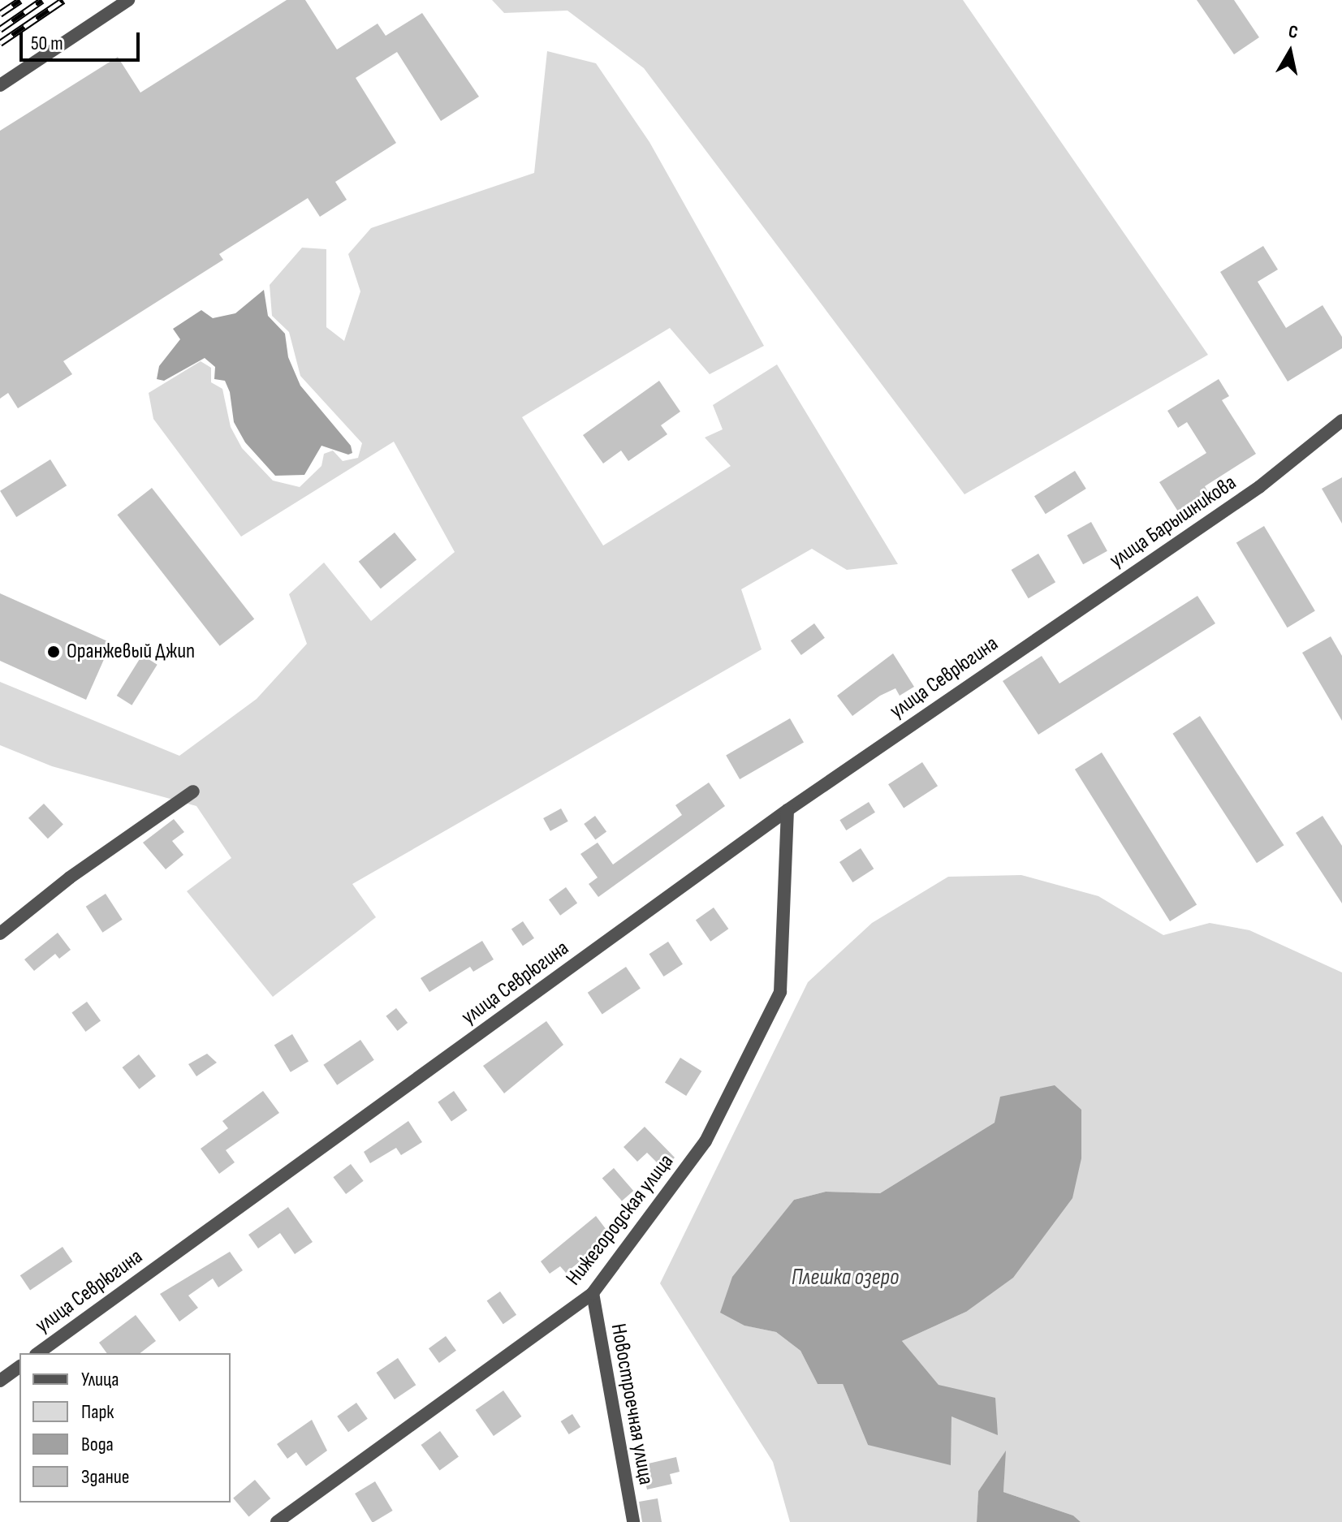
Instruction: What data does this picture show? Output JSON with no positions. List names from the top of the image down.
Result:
{
  "streets": {
    "street": [
      "улица Барышникова",
      "улица Севрюгина",
      "Нижегородская улица",
      "Новостроечная улица"
    ]
  },
  "crossings": [
    ["улица Барышникова", "улица Севрюгина"],
    ["улица Севрюгина", "Нижегородская улица"],
    ["Нижегородская улица", "Новостроечная улица"]
  ],
  "water": ["Плешка озеро"],
  "places": ["Оранжевый Джип"],
  "legend": [
    "Улица",
    "Парк",
    "Вода",
    "Здание"
  ],
  "scale_bar": "50 m",
  "north": "top"
}
